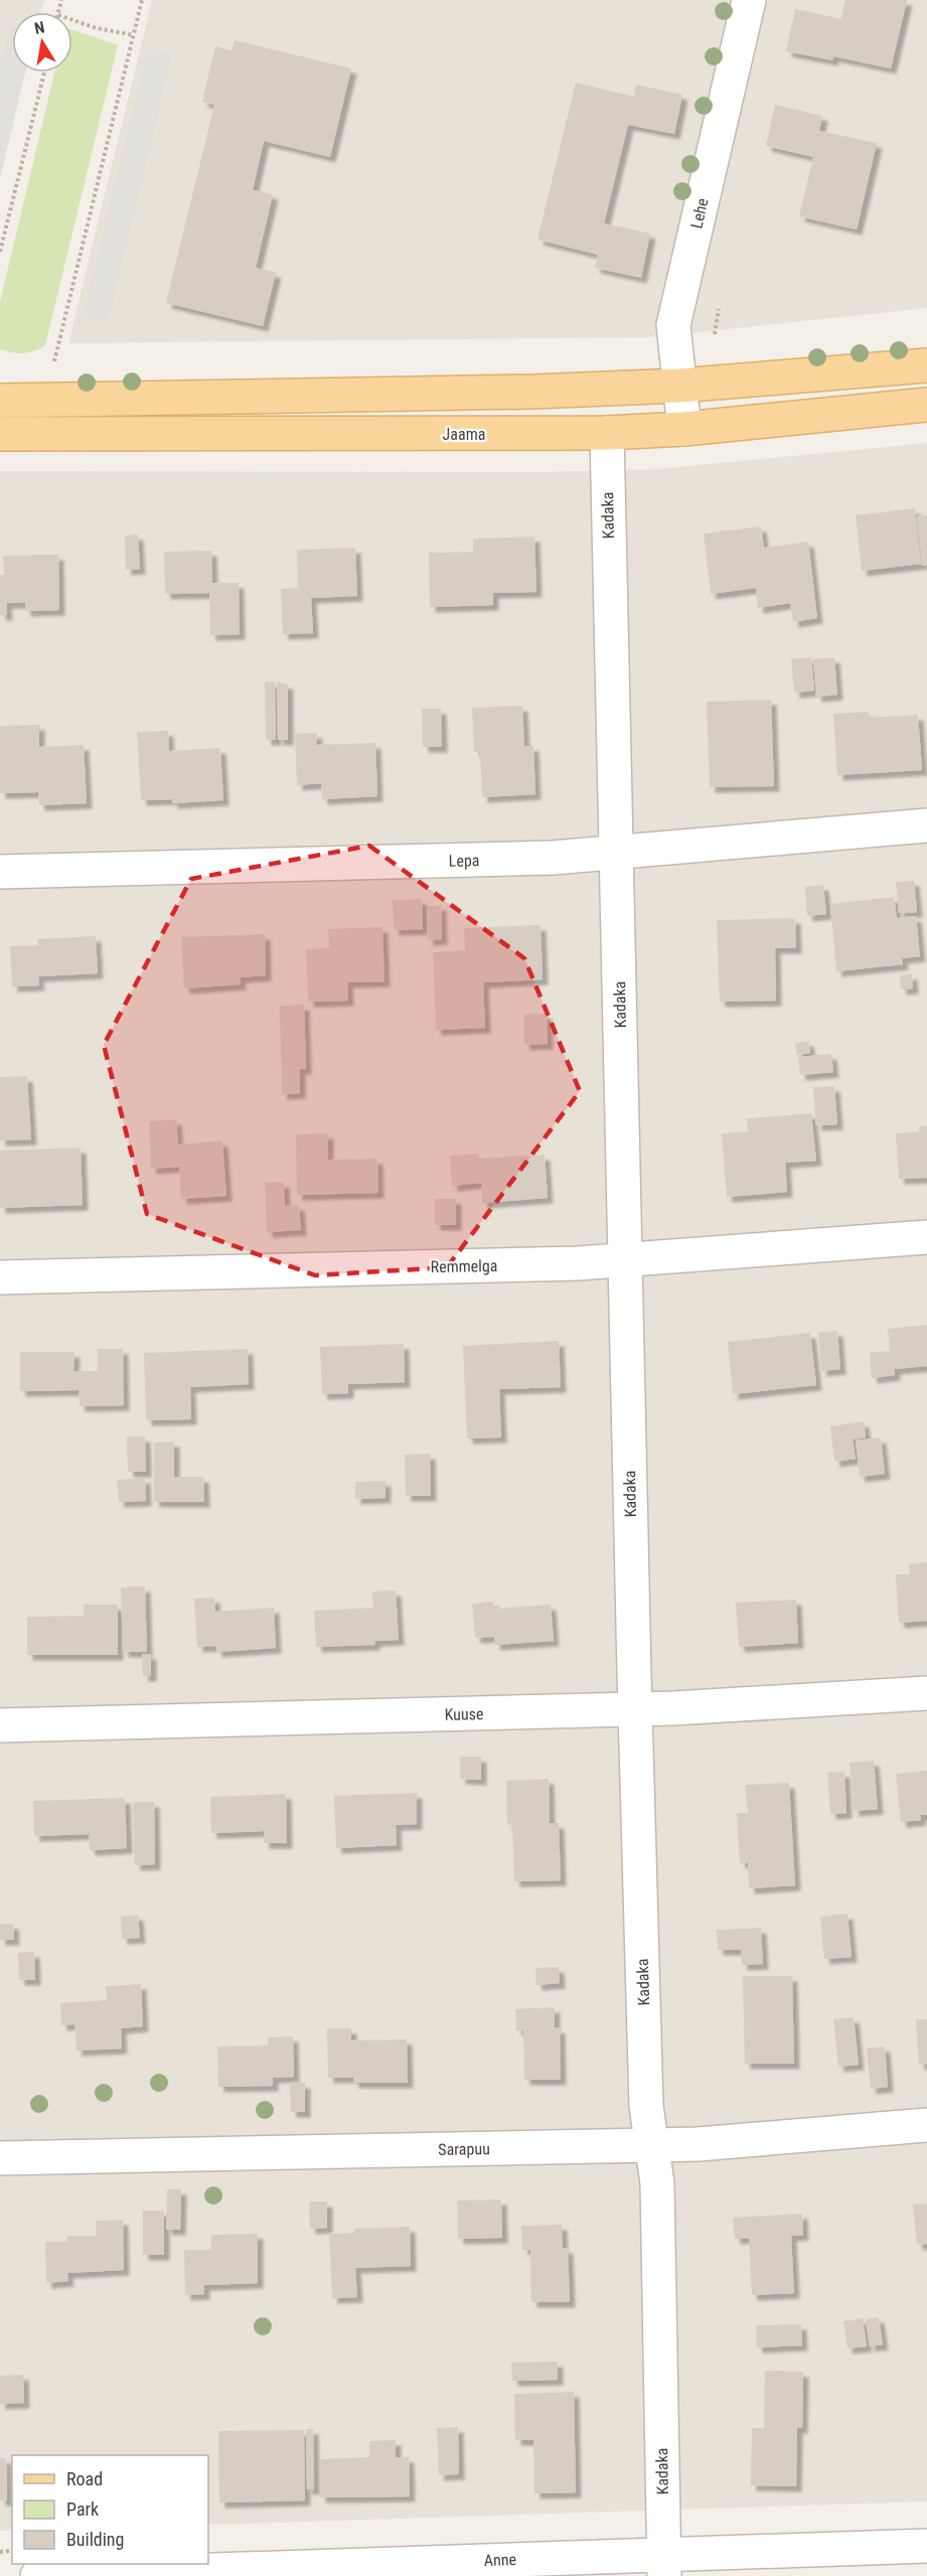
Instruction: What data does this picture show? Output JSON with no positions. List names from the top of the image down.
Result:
{
  "streets": {
    "main road": ["Jaama"],
    "street": [
      "Lehe",
      "Kadaka",
      "Lepa",
      "Remmelga",
      "Kuuse",
      "Sarapuu",
      "Anne"
    ]
  },
  "crossings": [
    ["Lehe", "Jaama"],
    ["Jaama", "Kadaka"],
    ["Kadaka", "Lepa"],
    ["Kadaka", "Remmelga"],
    ["Kadaka", "Kuuse"],
    ["Kadaka", "Sarapuu"],
    ["Kadaka", "Anne"]
  ],
  "legend": ["Road", "Park", "Building"],
  "north": "top"
}
